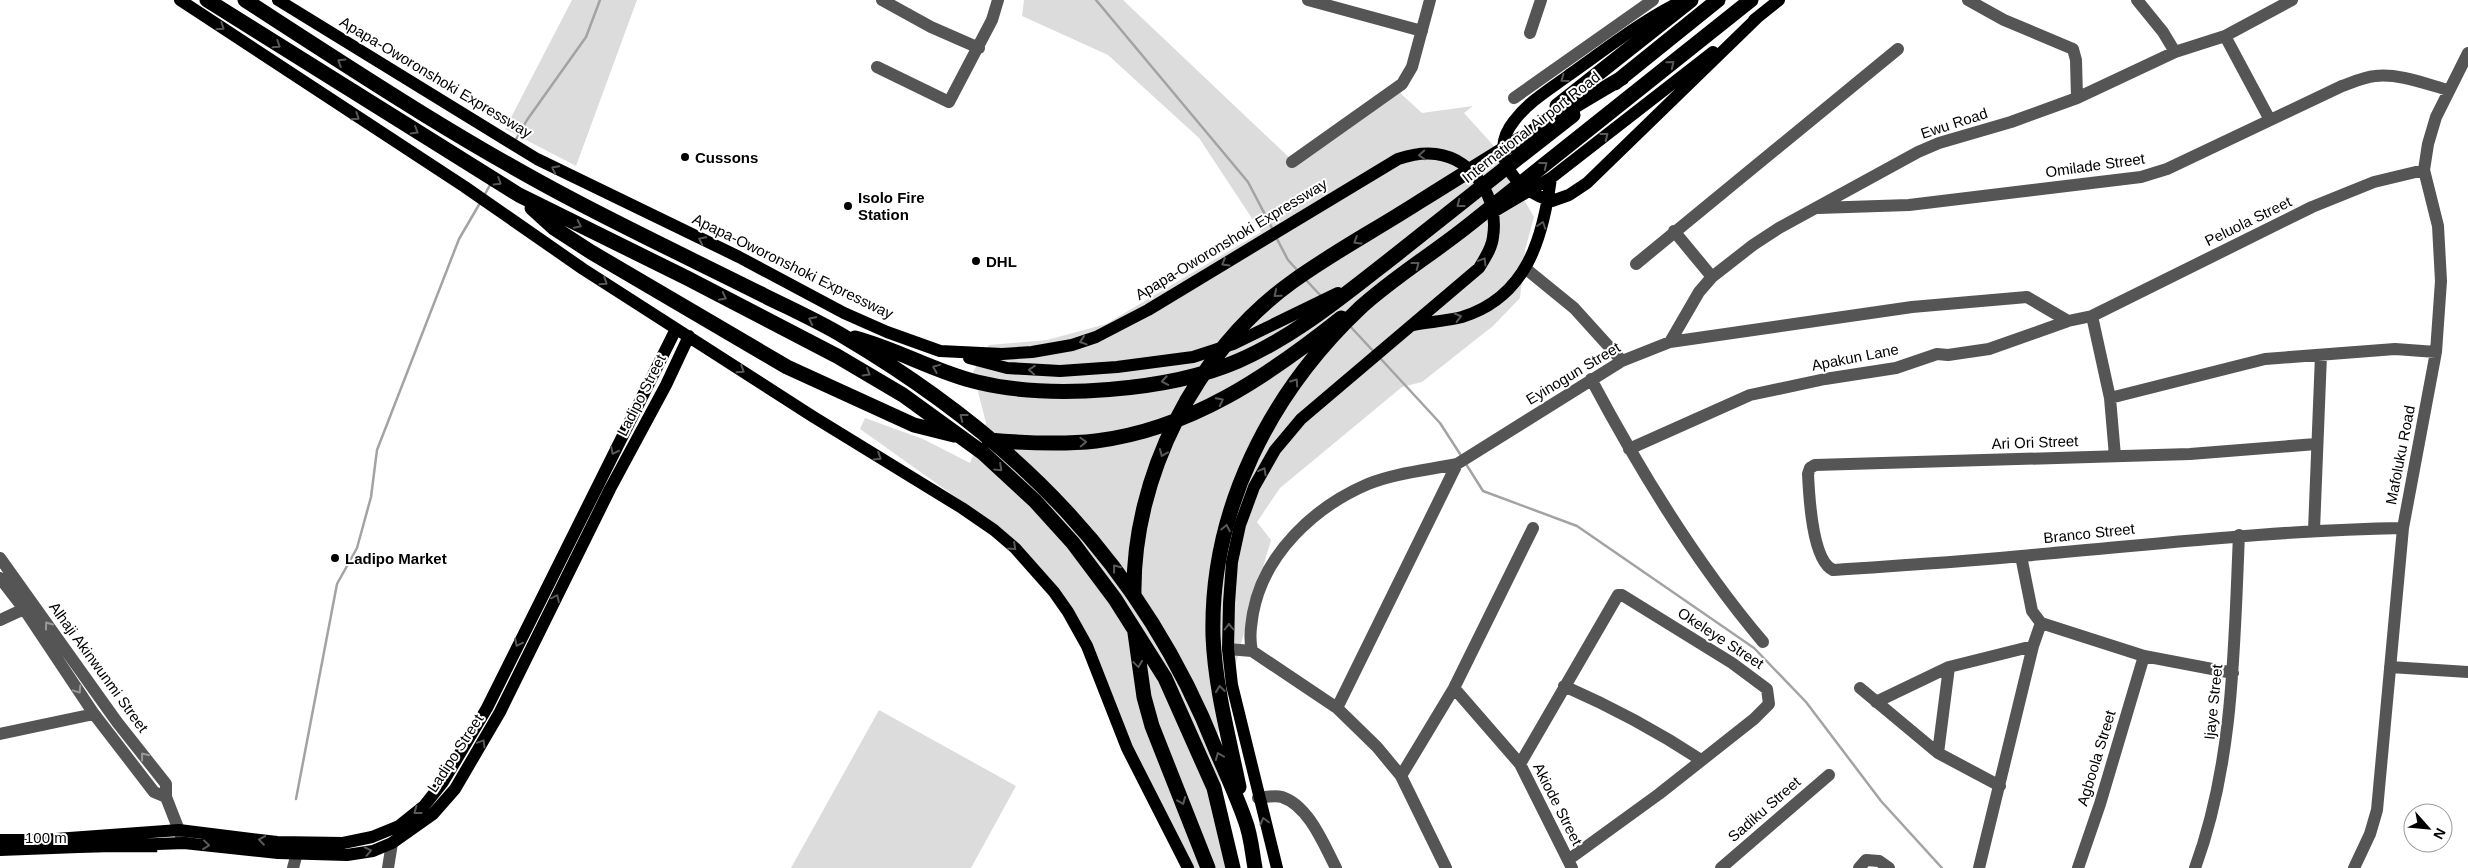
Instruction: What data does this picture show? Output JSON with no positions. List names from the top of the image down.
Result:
{
  "streets": {
    "highway": ["International Airport Road"],
    "main road": ["Apapa-Oworonshoki Expressway", "Ladipo Street"],
    "street": [
      "Ewu Road",
      "Omilade Street",
      "Peluola Street",
      "Apakun Lane",
      "Eyinogun Street",
      "Ari Ori Street",
      "Mafoluku Road",
      "Branco Street",
      "Okeleye Street",
      "Alhaji Akinwunmi Street",
      "Ijaye Street",
      "Agboola Street",
      "Akiode Street",
      "Sadiku Street"
    ]
  },
  "crossings": [
    ["Ewu Road", "Omilade Street"],
    ["Ewu Road", "Eyinogun Street"],
    ["Omilade Street", "Mafoluku Road"],
    ["Peluola Street", "Apakun Lane"],
    ["Peluola Street", "Mafoluku Road"],
    ["Apakun Lane", "Eyinogun Street"],
    ["Ladipo Street", "Alhaji Akinwunmi Street"],
    ["Ari Ori Street", "Branco Street"],
    ["Mafoluku Road", "Branco Street"],
    ["Branco Street", "Ijaye Street"],
    ["Okeleye Street", "Akiode Street"]
  ],
  "places": [
    "Cussons",
    "Isolo Fire Station",
    "DHL",
    "Ladipo Market"
  ],
  "scale_bar": "100 m",
  "north": "bottom right"
}
